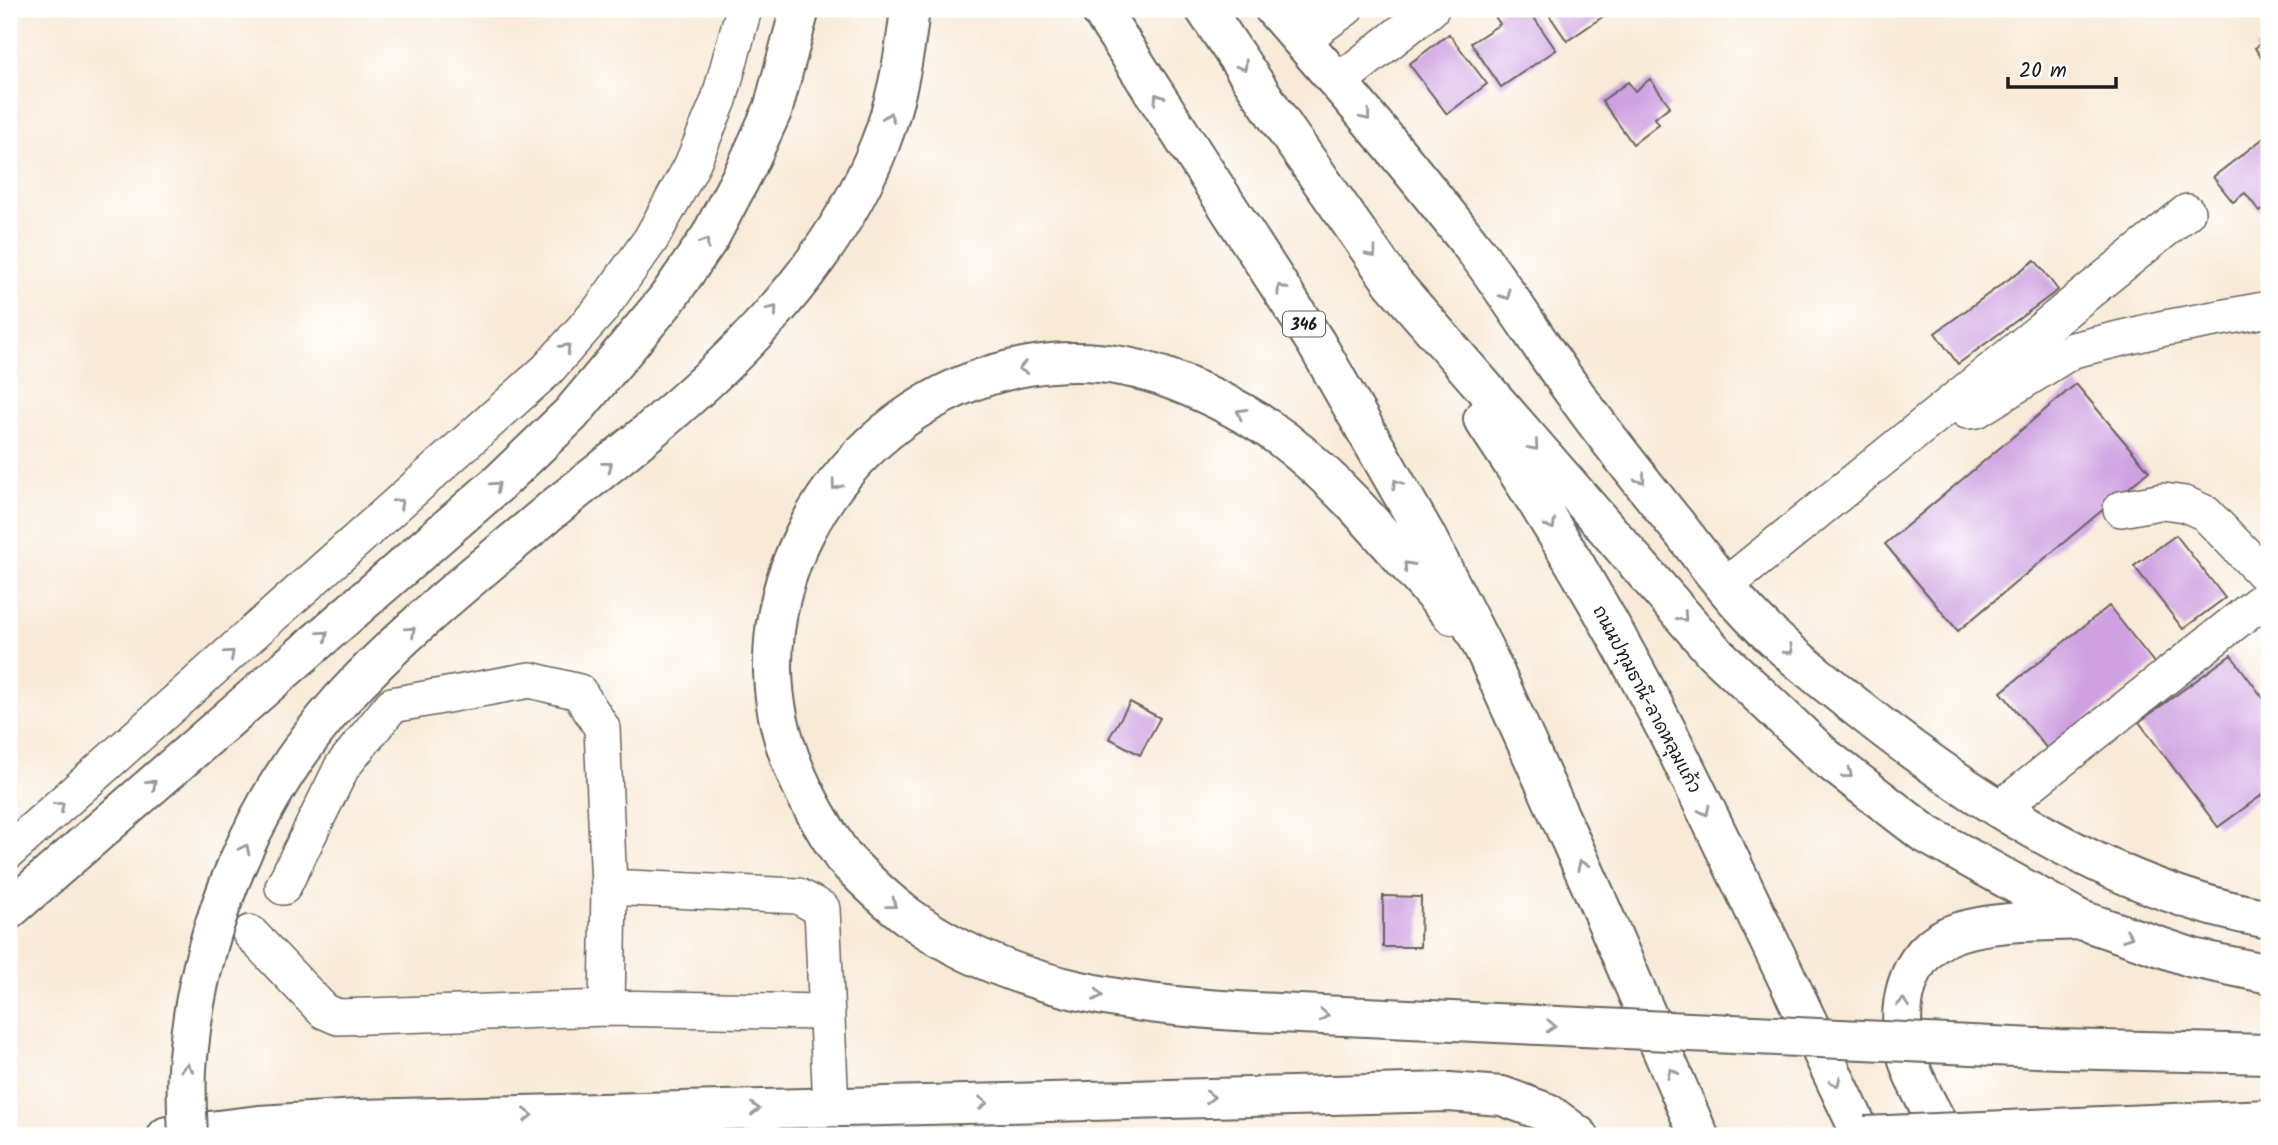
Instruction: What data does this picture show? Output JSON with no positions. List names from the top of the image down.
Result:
{
  "streets": {
    "main road": ["346", "ถนนปทุมธานี-ลาดหลุมแก้ว"]
  },
  "scale_bar": "20 m"
}
